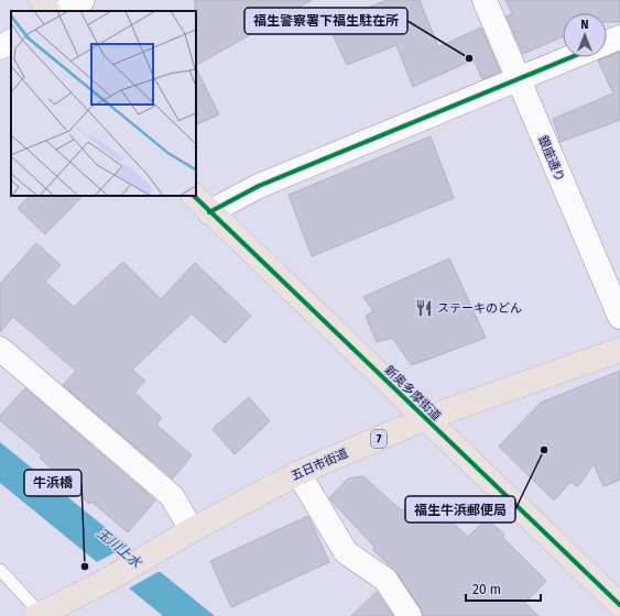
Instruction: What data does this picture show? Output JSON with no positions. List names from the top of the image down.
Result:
{
  "streets": {
    "main road": ["新奥多摩街道", "7", "五日市街道"],
    "street": ["銀座通り"]
  },
  "crossings": [
    ["新奥多摩街道", "五日市街道"]
  ],
  "water": ["玉川上水"],
  "places": {
    "other": ["福生警察署下福生駐在所", "福生牛浜郵便局", "牛浜橋"],
    "restaurant": ["ステーキのどん"]
  },
  "scale_bar": "20 m",
  "north": "top"
}
